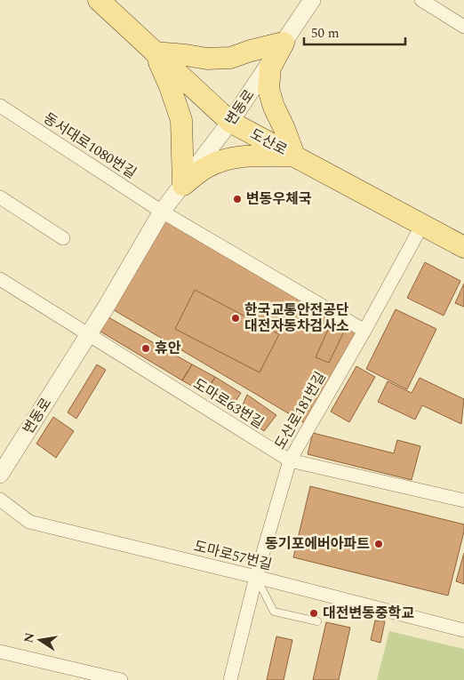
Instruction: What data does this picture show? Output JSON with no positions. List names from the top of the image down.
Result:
{
  "streets": {
    "main road": ["도산로"],
    "street": [
      "변동로",
      "동서대로1080번길",
      "도마로63번길",
      "도산로181번길",
      "도마로57번길"
    ]
  },
  "crossings": [
    ["변동로", "도산로"],
    ["변동로", "동서대로1080번길"],
    ["변동로", "도마로63번길"],
    ["도산로", "도산로181번길"],
    ["도마로63번길", "도산로181번길"],
    ["도산로181번길", "도마로57번길"]
  ],
  "places": [
    "변동우체국",
    "한국교통안전공단 대전자동차검사소",
    "휴안",
    "동기포에버아파트",
    "대전변동중학교"
  ],
  "scale_bar": "50 m",
  "north": "left"
}
